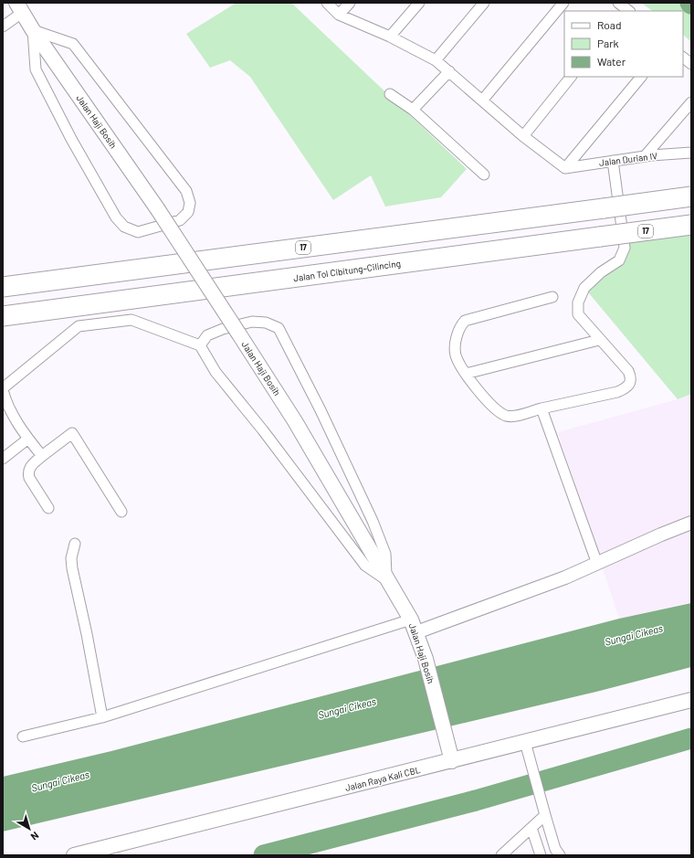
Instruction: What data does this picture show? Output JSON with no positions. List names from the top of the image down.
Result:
{
  "streets": {
    "highway": ["17", "Jalan Tol Cibitung–Cilincing"],
    "main road": ["Jalan Haji Bosih", "Jalan Raya Kali CBL"],
    "street": ["Jalan Durian IV"]
  },
  "crossings": [
    ["Jalan Haji Bosih", "Jalan Raya Kali CBL"]
  ],
  "water": ["Sungai Cikeas"],
  "legend": ["Road", "Park", "Water"],
  "north": "bottom right"
}
